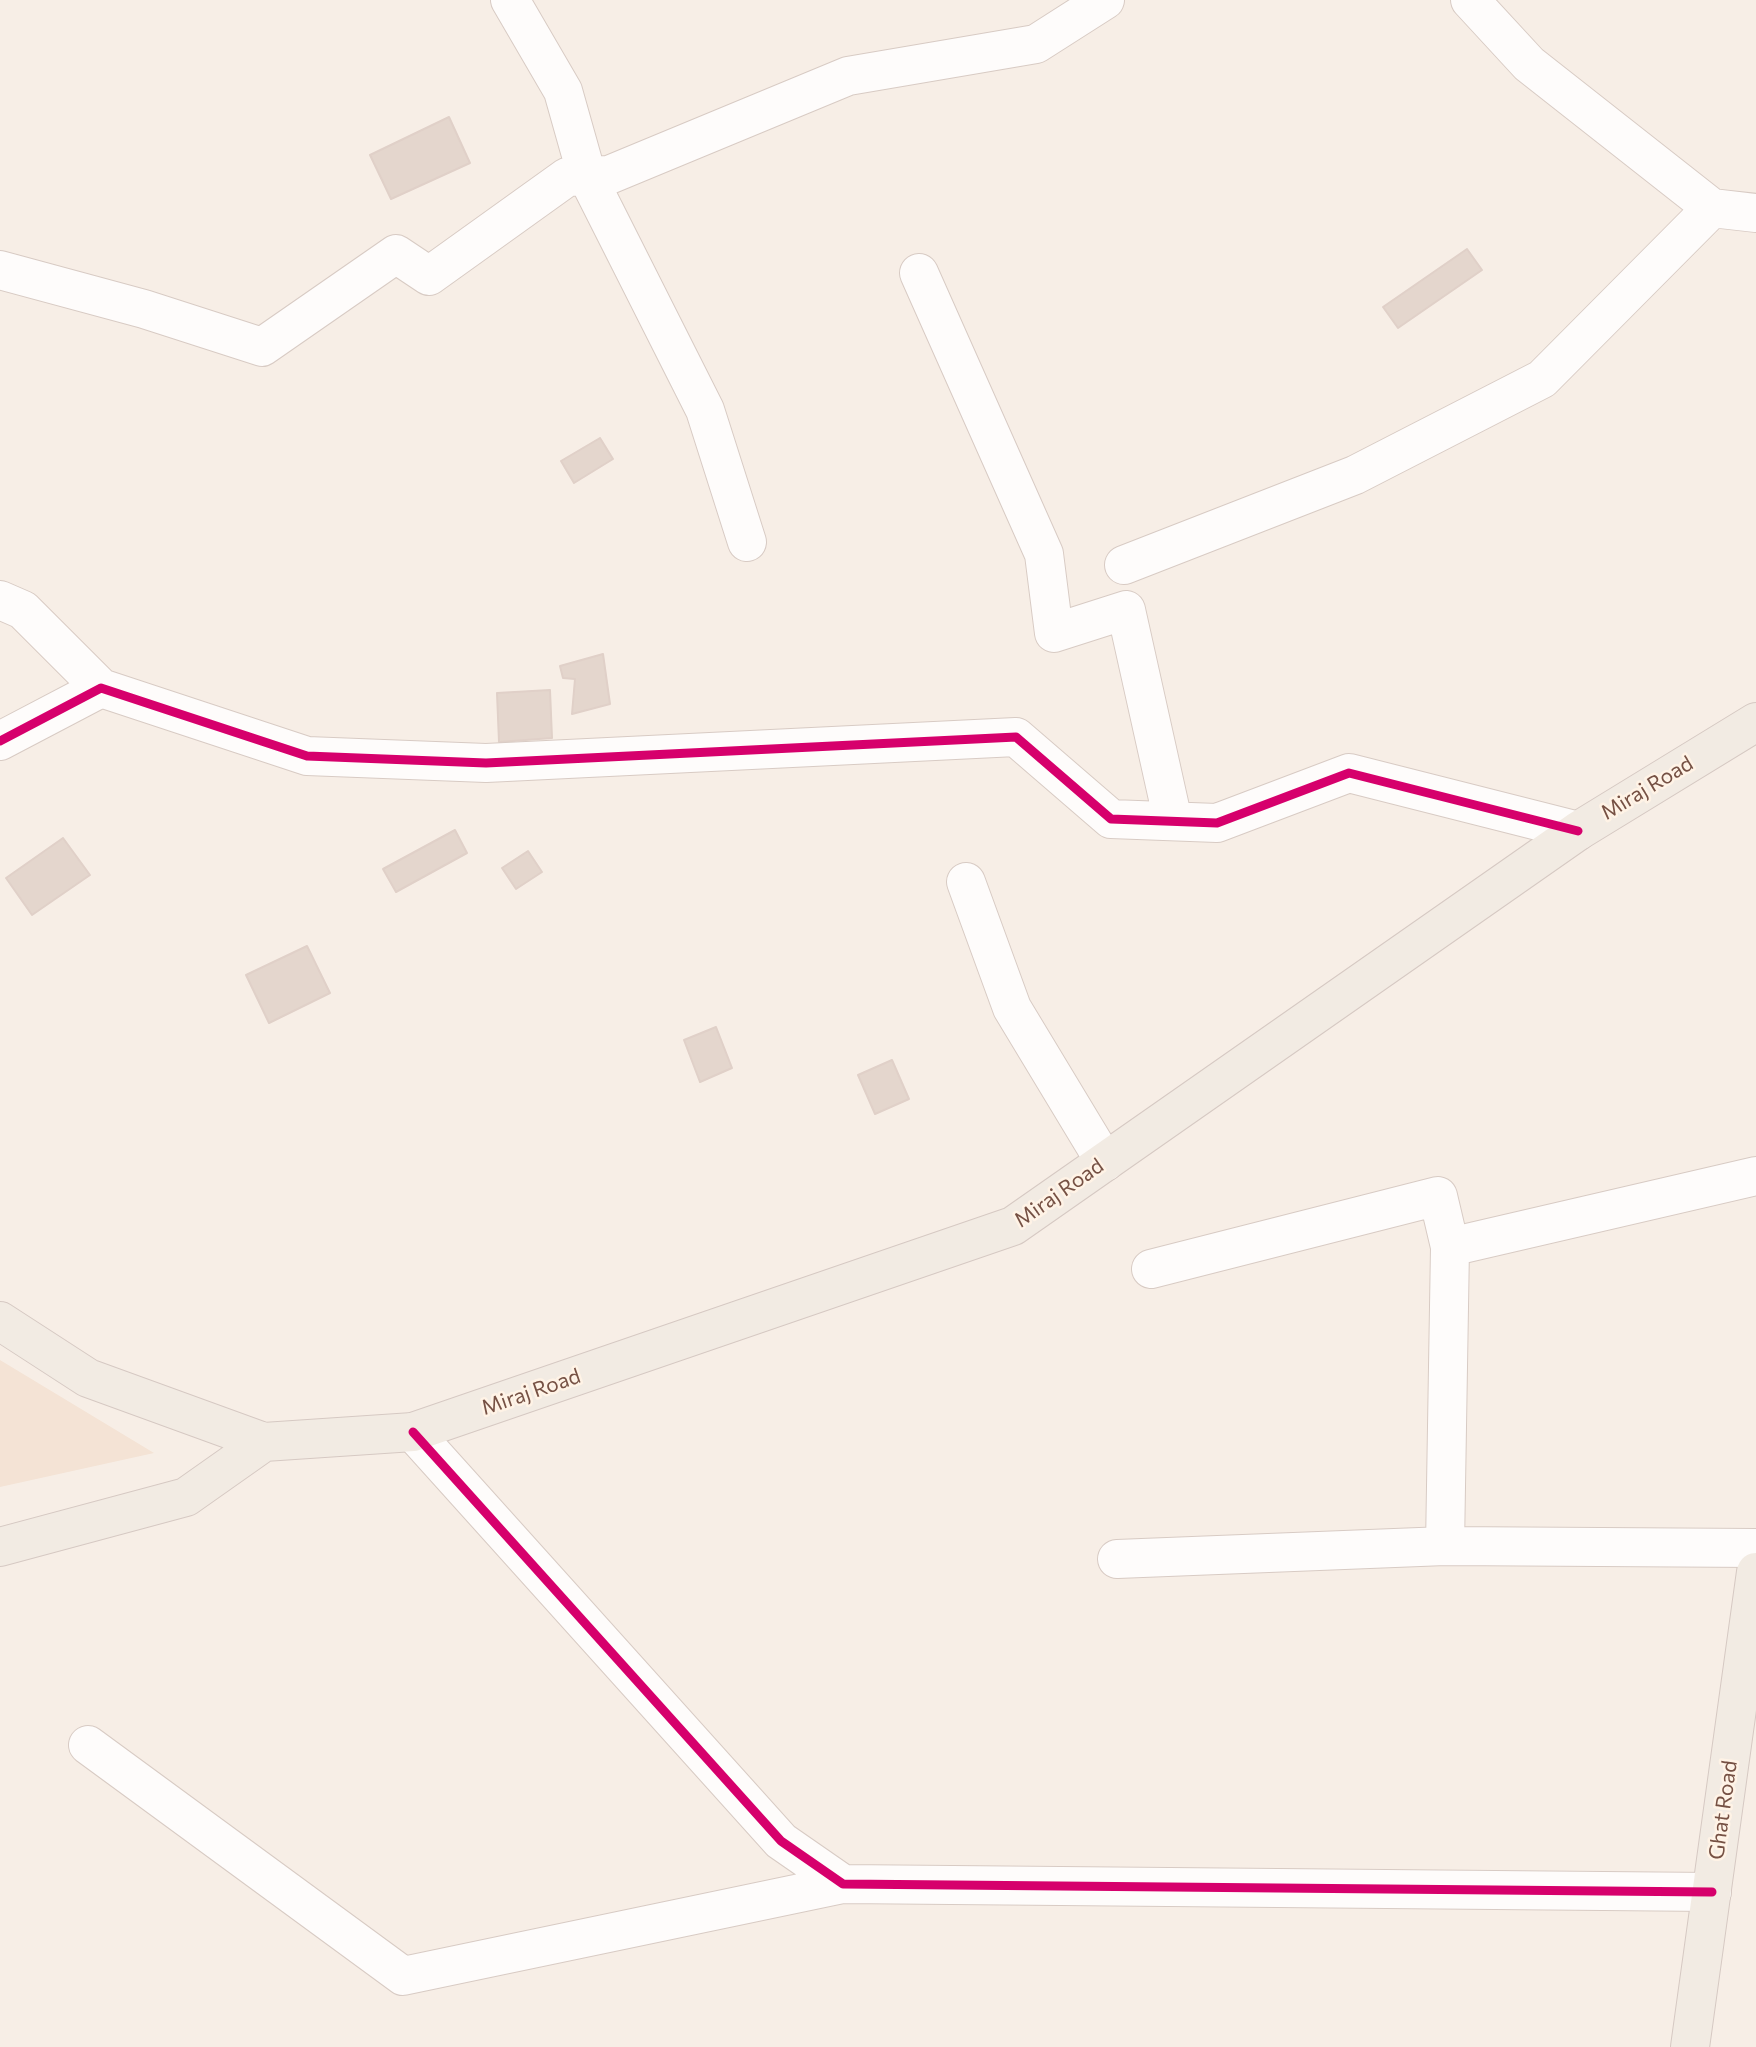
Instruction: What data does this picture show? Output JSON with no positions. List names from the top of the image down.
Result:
{
  "streets": {
    "main road": ["Miraj Road", "Ghat Road"]
  }
}
